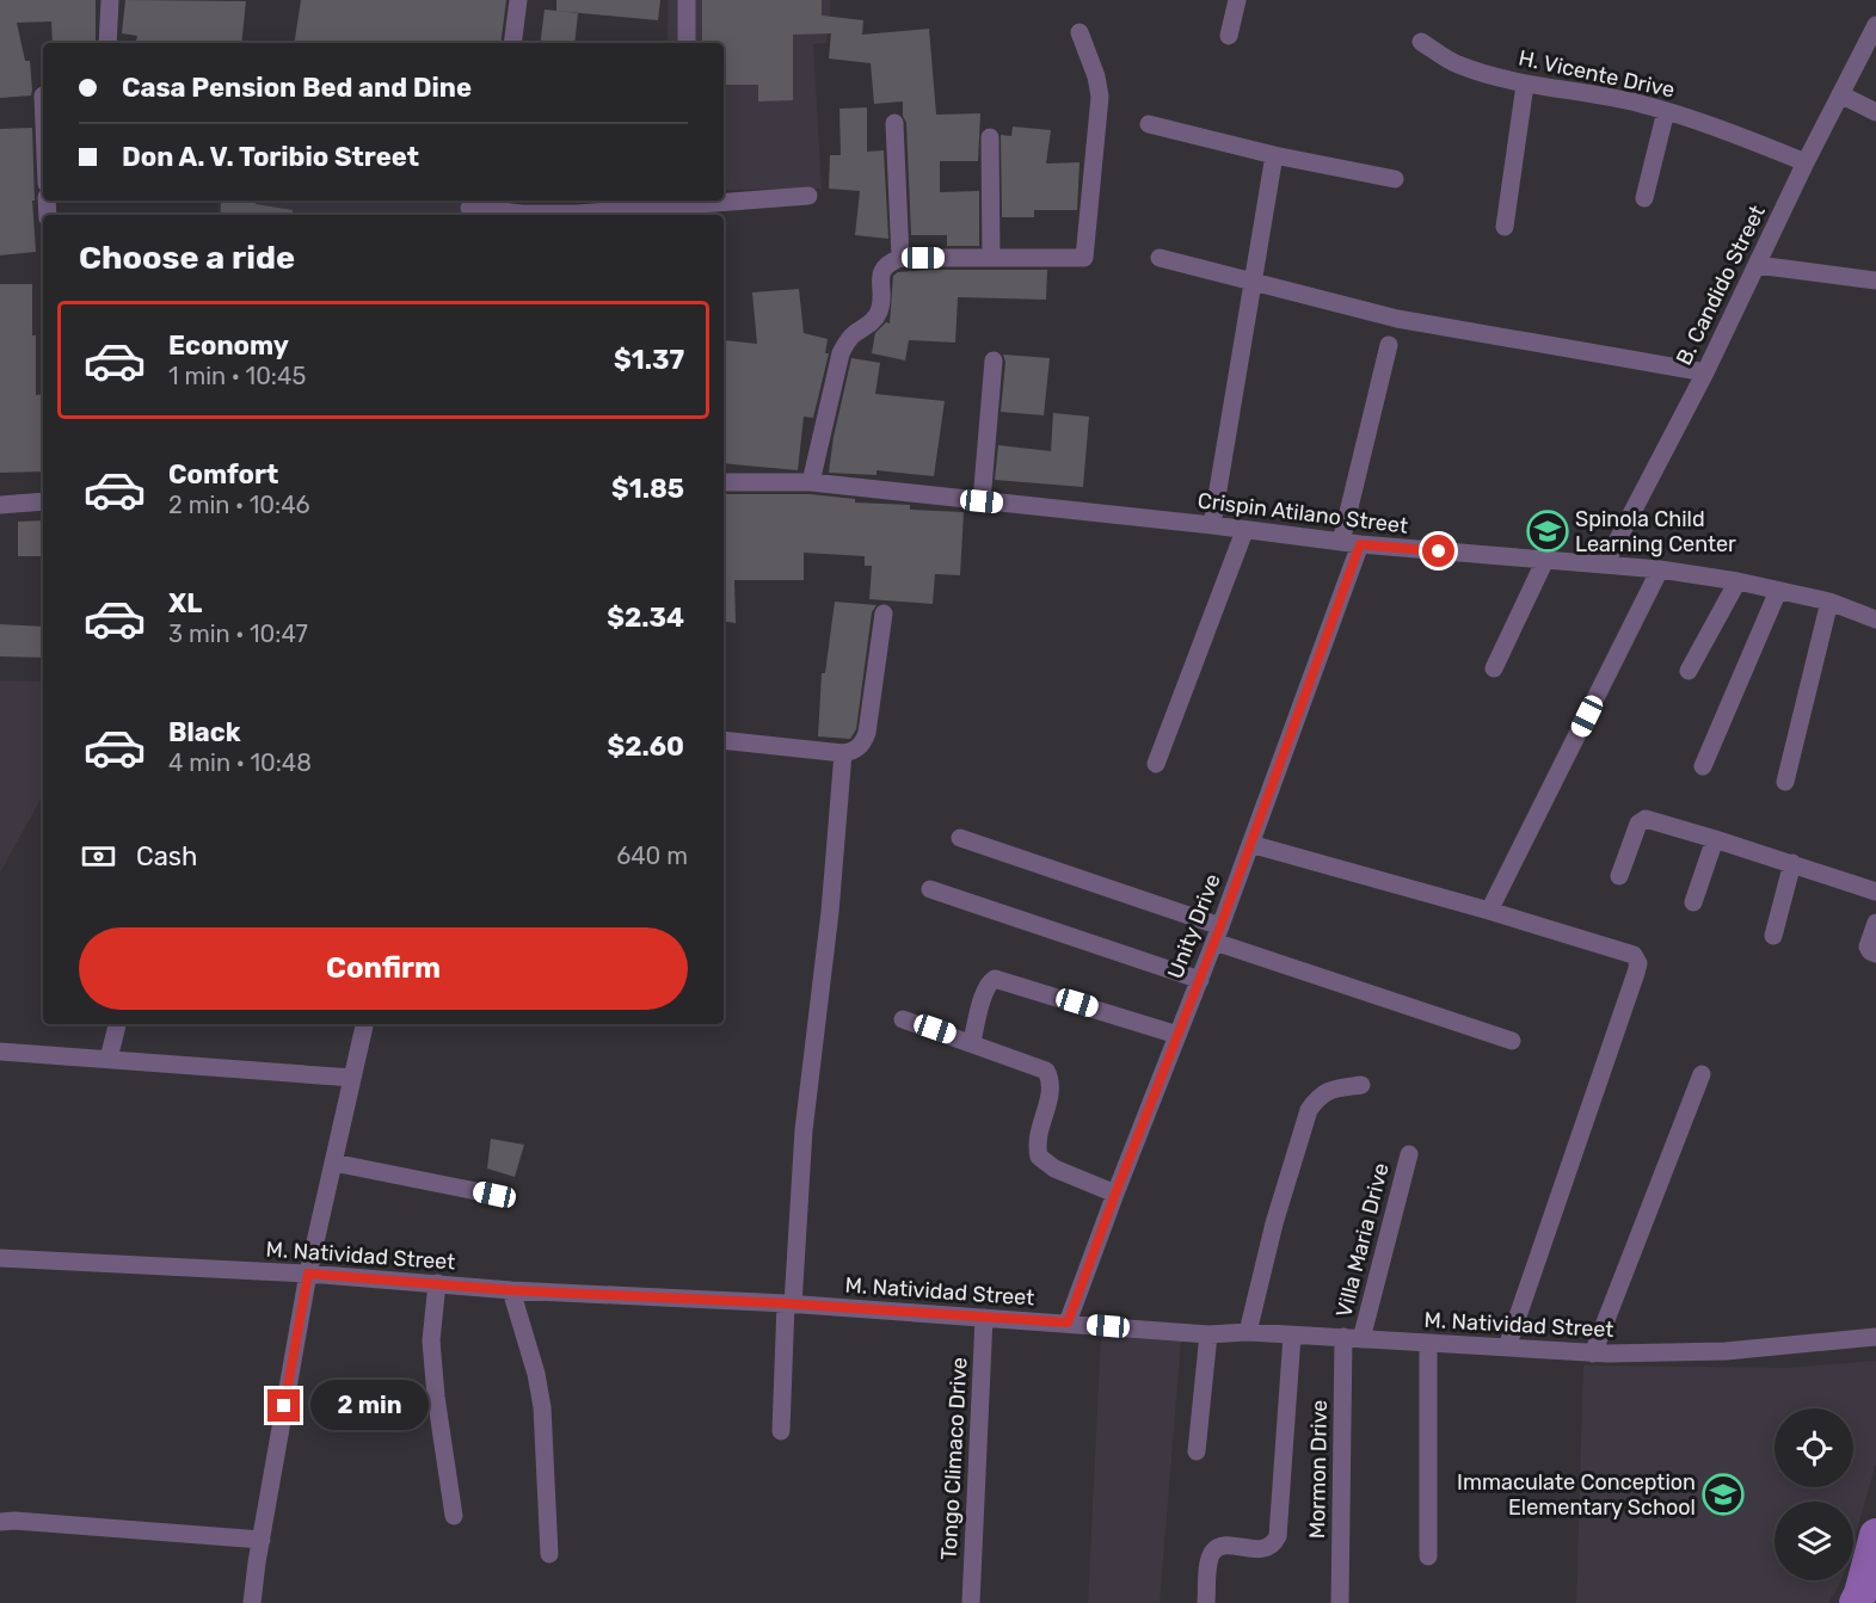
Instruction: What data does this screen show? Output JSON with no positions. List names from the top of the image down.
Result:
{
  "streets": {
    "street": [
      "H. Vicente Drive",
      "B. Candido Street",
      "Crispin Atilano Street",
      "Unity Drive",
      "Villa Maria Drive",
      "M. Natividad Street",
      "Tongo Climaco Drive",
      "Mormon Drive"
    ]
  },
  "crossings": [
    ["H. Vicente Drive", "B. Candido Street"],
    ["B. Candido Street", "Crispin Atilano Street"],
    ["Crispin Atilano Street", "Unity Drive"],
    ["Unity Drive", "M. Natividad Street"],
    ["Villa Maria Drive", "M. Natividad Street"],
    ["Villa Maria Drive", "Mormon Drive"],
    ["M. Natividad Street", "Tongo Climaco Drive"],
    ["M. Natividad Street", "Mormon Drive"]
  ],
  "places": {
    "school or university": ["Spinola Child Learning Center", "Immaculate Conception Elementary School"]
  },
  "page": {
    "banner": ["Casa Pension Bed and Dine", "Don A. V. Toribio Street"],
    "heading": "Choose a ride",
    "list": [
      {
        "name": "Economy",
        "note": "1 min · 10:45",
        "value": "$1.37"
      },
      {
        "name": "Comfort",
        "note": "2 min · 10:46",
        "value": "$1.85"
      },
      {
        "name": "XL",
        "note": "3 min · 10:47",
        "value": "$2.34"
      },
      {
        "name": "Black",
        "note": "4 min · 10:48",
        "value": "$2.60"
      }
    ],
    "pay": ["Cash", "640 m"],
    "buttons": "Confirm",
    "bubble": "2 min"
  }
}
